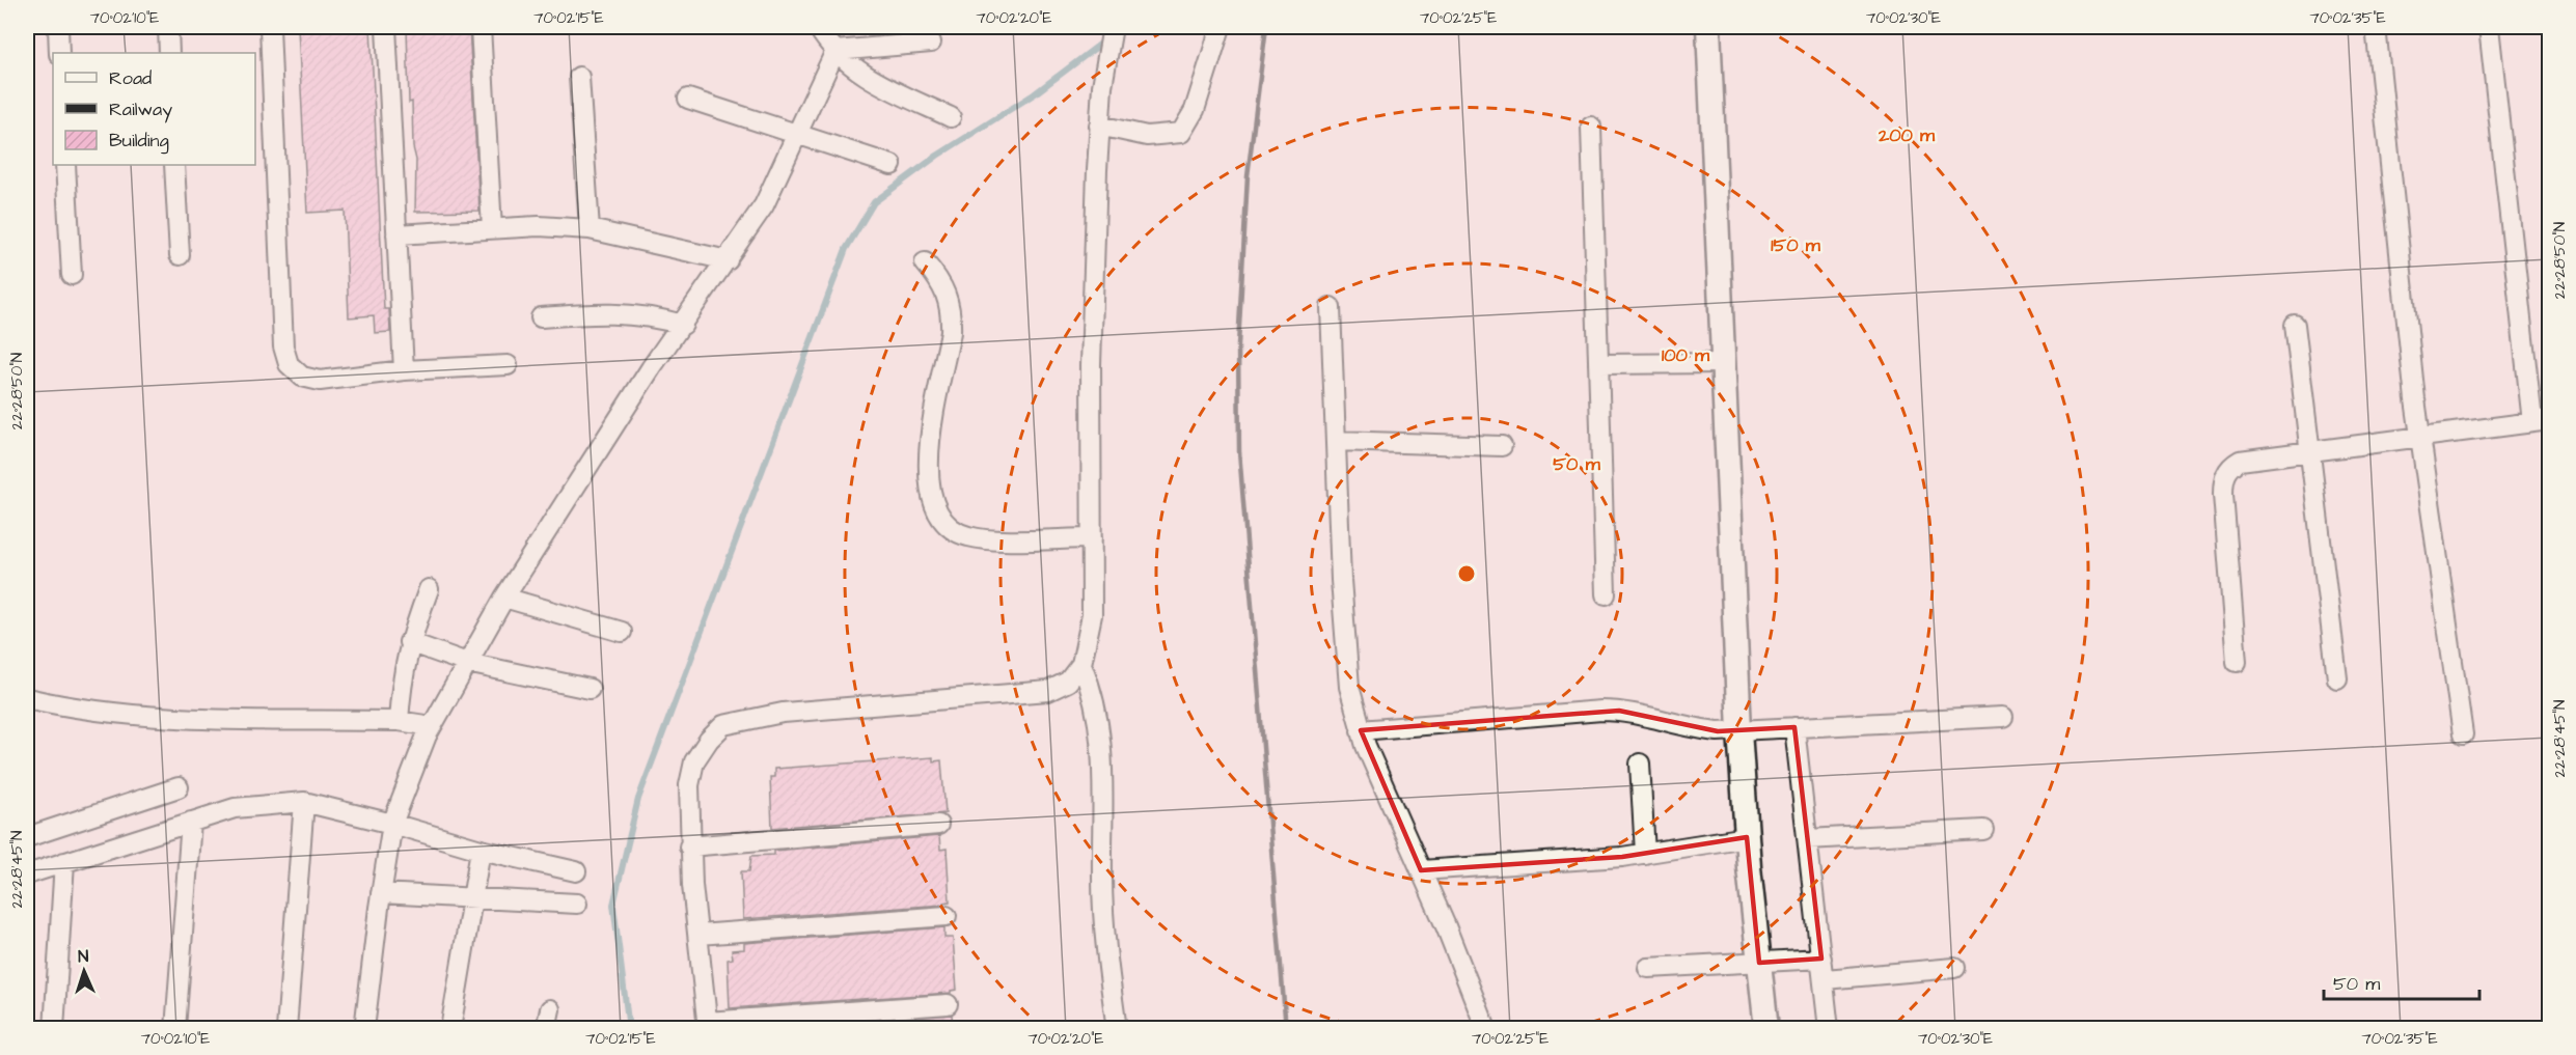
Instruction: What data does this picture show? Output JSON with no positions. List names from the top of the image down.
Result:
{
  "legend": ["Road", "Railway", "Building"],
  "scale_bar": "50 m",
  "north": "top",
  "coordinates": [
    "70°02'10\"E",
    "70°02'15\"E",
    "70°02'20\"E",
    "70°02'25\"E",
    "70°02'30\"E",
    "70°02'35\"E",
    "22°28'50\"N",
    "22°28'45\"N"
  ],
  "rings": [
    "200 m",
    "150 m",
    "100 m",
    "50 m"
  ]
}
